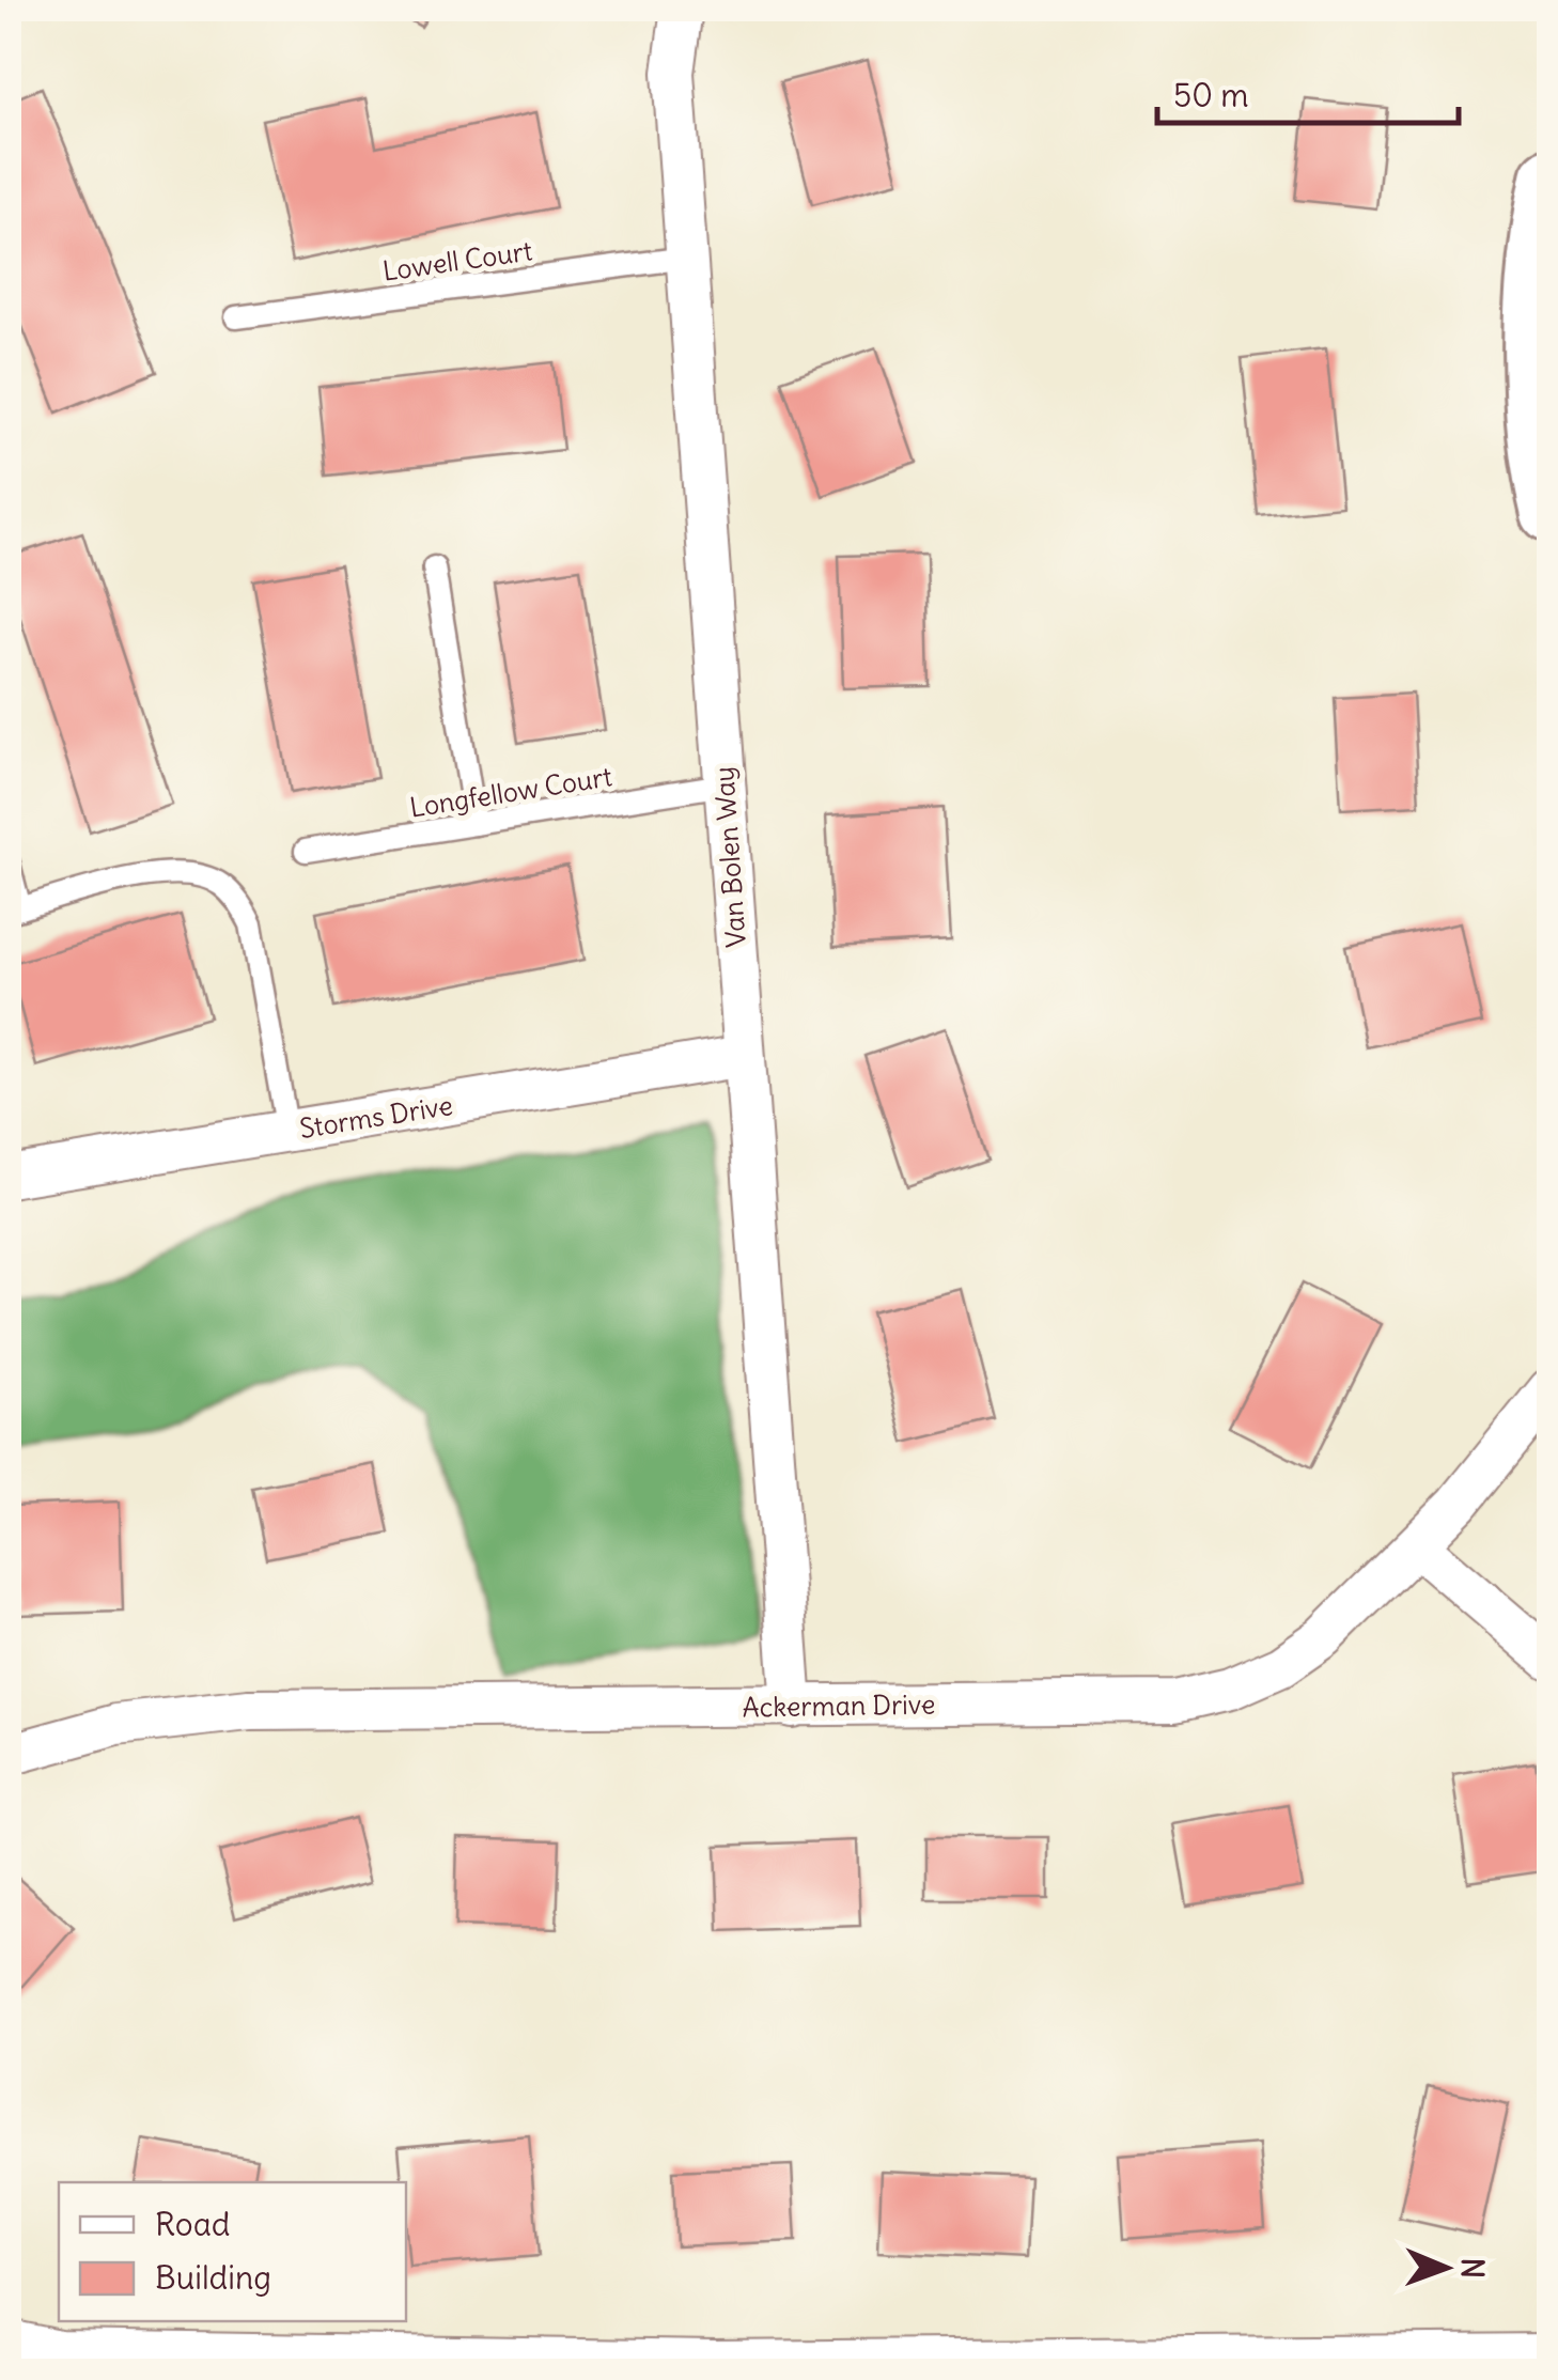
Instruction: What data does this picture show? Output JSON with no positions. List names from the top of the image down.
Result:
{
  "streets": {
    "street": ["Van Bolen Way", "Storms Drive", "Ackerman Drive"],
    "lane": ["Lowell Court", "Longfellow Court"]
  },
  "crossings": [
    ["Lowell Court", "Van Bolen Way"],
    ["Longfellow Court", "Van Bolen Way"],
    ["Van Bolen Way", "Storms Drive"],
    ["Van Bolen Way", "Ackerman Drive"]
  ],
  "legend": ["Road", "Building"],
  "scale_bar": "50 m",
  "north": "right"
}
